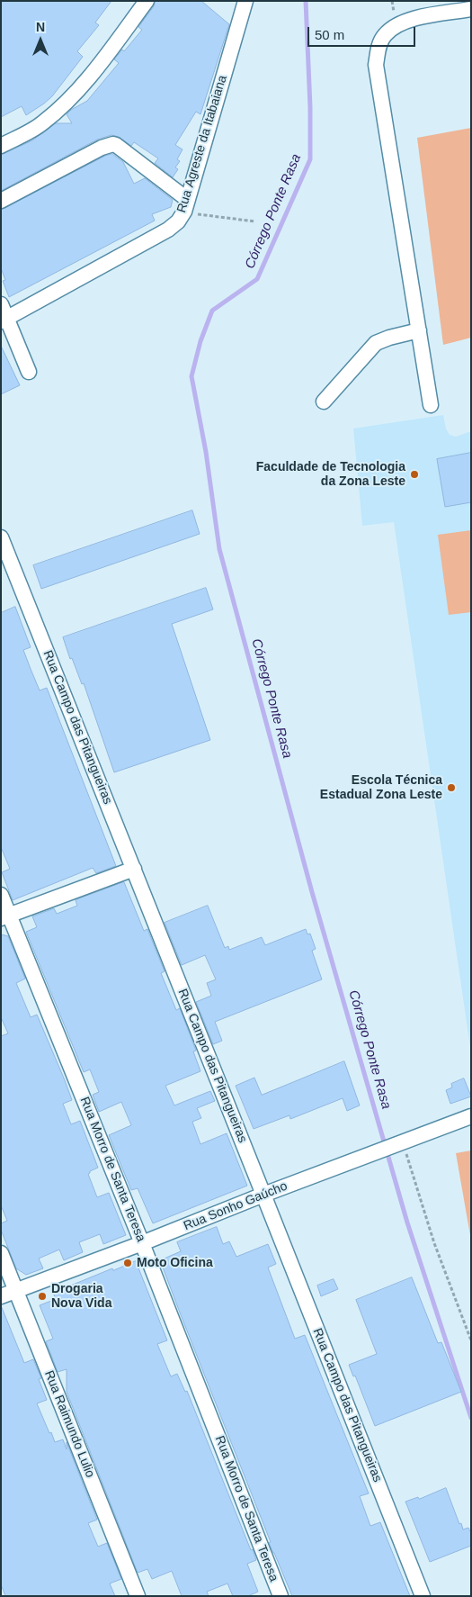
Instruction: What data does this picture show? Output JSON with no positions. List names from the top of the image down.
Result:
{
  "streets": {
    "street": [
      "Rua Agreste da Itabaiana",
      "Rua Campo das Pitangueiras",
      "Rua Morro de Santa Teresa",
      "Rua Sonho Gaúcho",
      "Rua Raimundo Lulio"
    ]
  },
  "crossings": [
    ["Rua Campo das Pitangueiras", "Rua Sonho Gaúcho"],
    ["Rua Morro de Santa Teresa", "Rua Sonho Gaúcho"],
    ["Rua Sonho Gaúcho", "Rua Raimundo Lulio"]
  ],
  "water": ["Córrego Ponte Rasa"],
  "places": [
    "Faculdade de Tecnologia da Zona Leste",
    "Escola Técnica Estadual Zona Leste",
    "Moto Oficina",
    "Drogaria Nova Vida"
  ],
  "scale_bar": "50 m",
  "north": "top"
}
